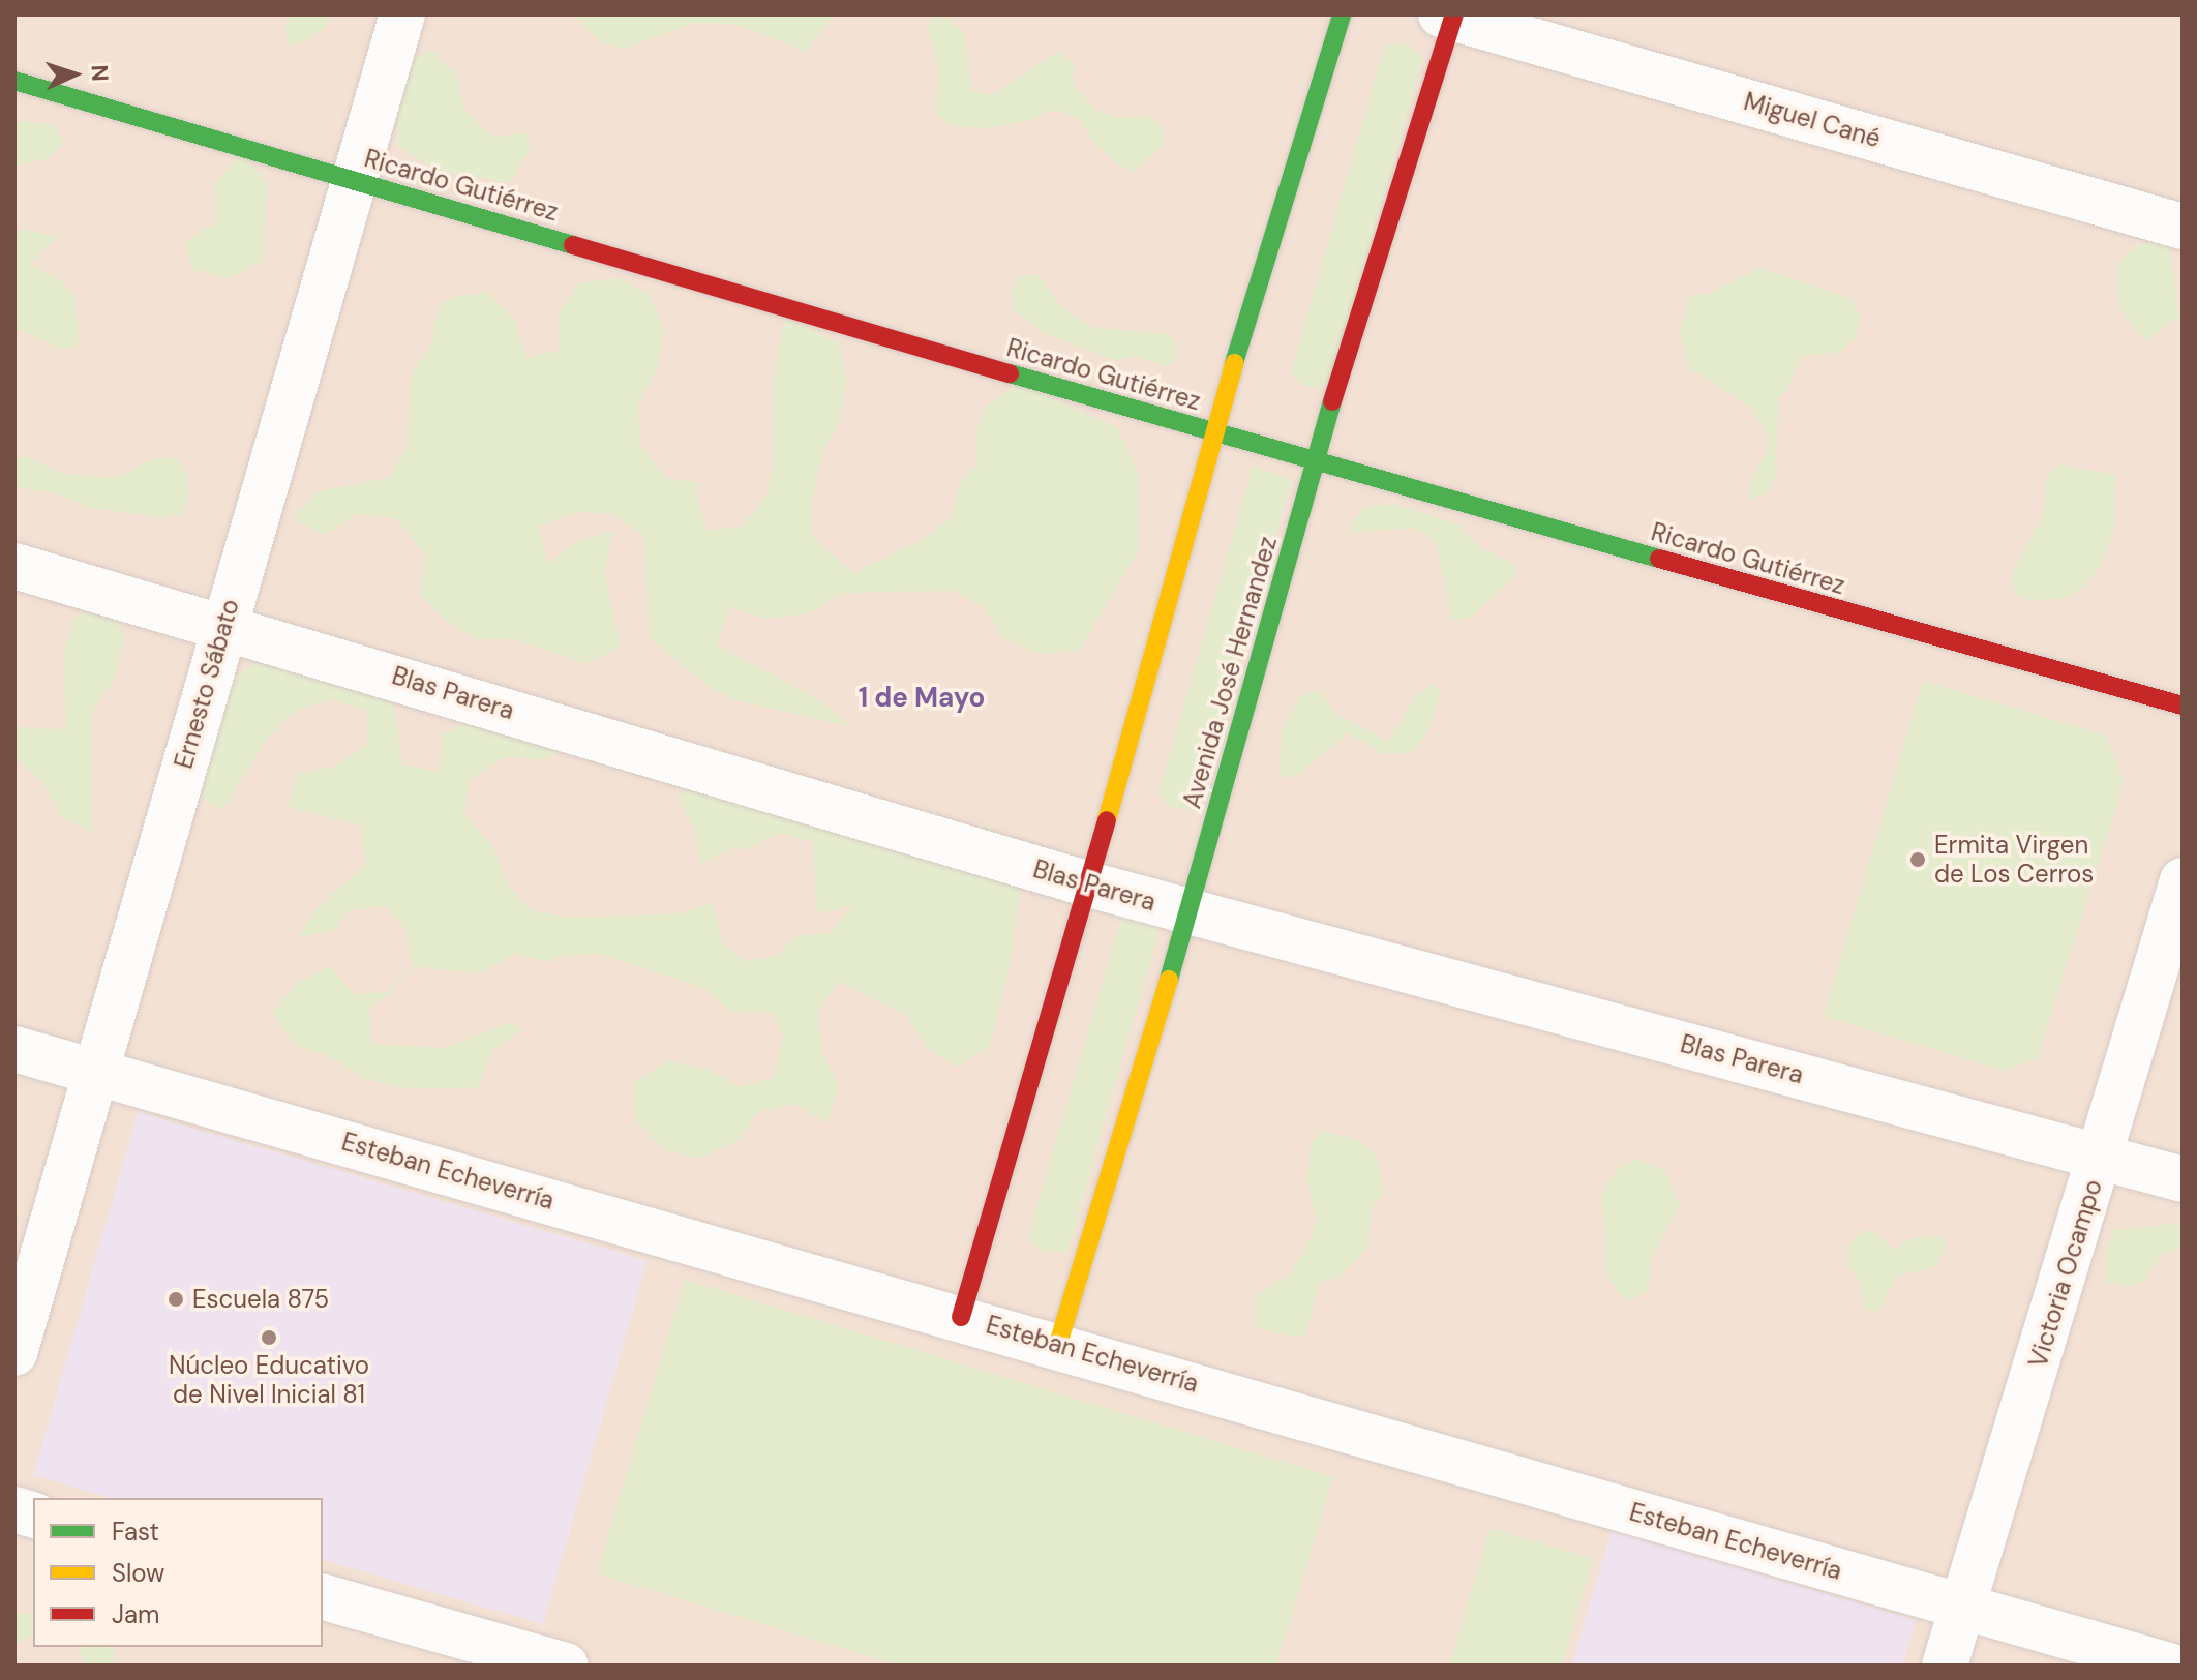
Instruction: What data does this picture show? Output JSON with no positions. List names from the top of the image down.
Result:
{
  "streets": {
    "street": [
      "Miguel Cané",
      "Ricardo Gutiérrez",
      "Avenida José Hernandez",
      "Ernesto Sábato",
      "Blas Parera",
      "Esteban Echeverría",
      "Victoria Ocampo"
    ]
  },
  "crossings": [
    ["Miguel Cané", "Avenida José Hernandez"],
    ["Ricardo Gutiérrez", "Avenida José Hernandez"],
    ["Ricardo Gutiérrez", "Ernesto Sábato"],
    ["Avenida José Hernandez", "Blas Parera"],
    ["Avenida José Hernandez", "Esteban Echeverría"],
    ["Ernesto Sábato", "Blas Parera"],
    ["Ernesto Sábato", "Esteban Echeverría"],
    ["Blas Parera", "Victoria Ocampo"],
    ["Esteban Echeverría", "Victoria Ocampo"]
  ],
  "districts": ["1 de Mayo"],
  "places": ["Ermita Virgen de Los Cerros", "Escuela 875", "Núcleo Educativo de Nivel Inicial 81"],
  "legend": ["Fast", "Slow", "Jam"],
  "north": "right"
}
